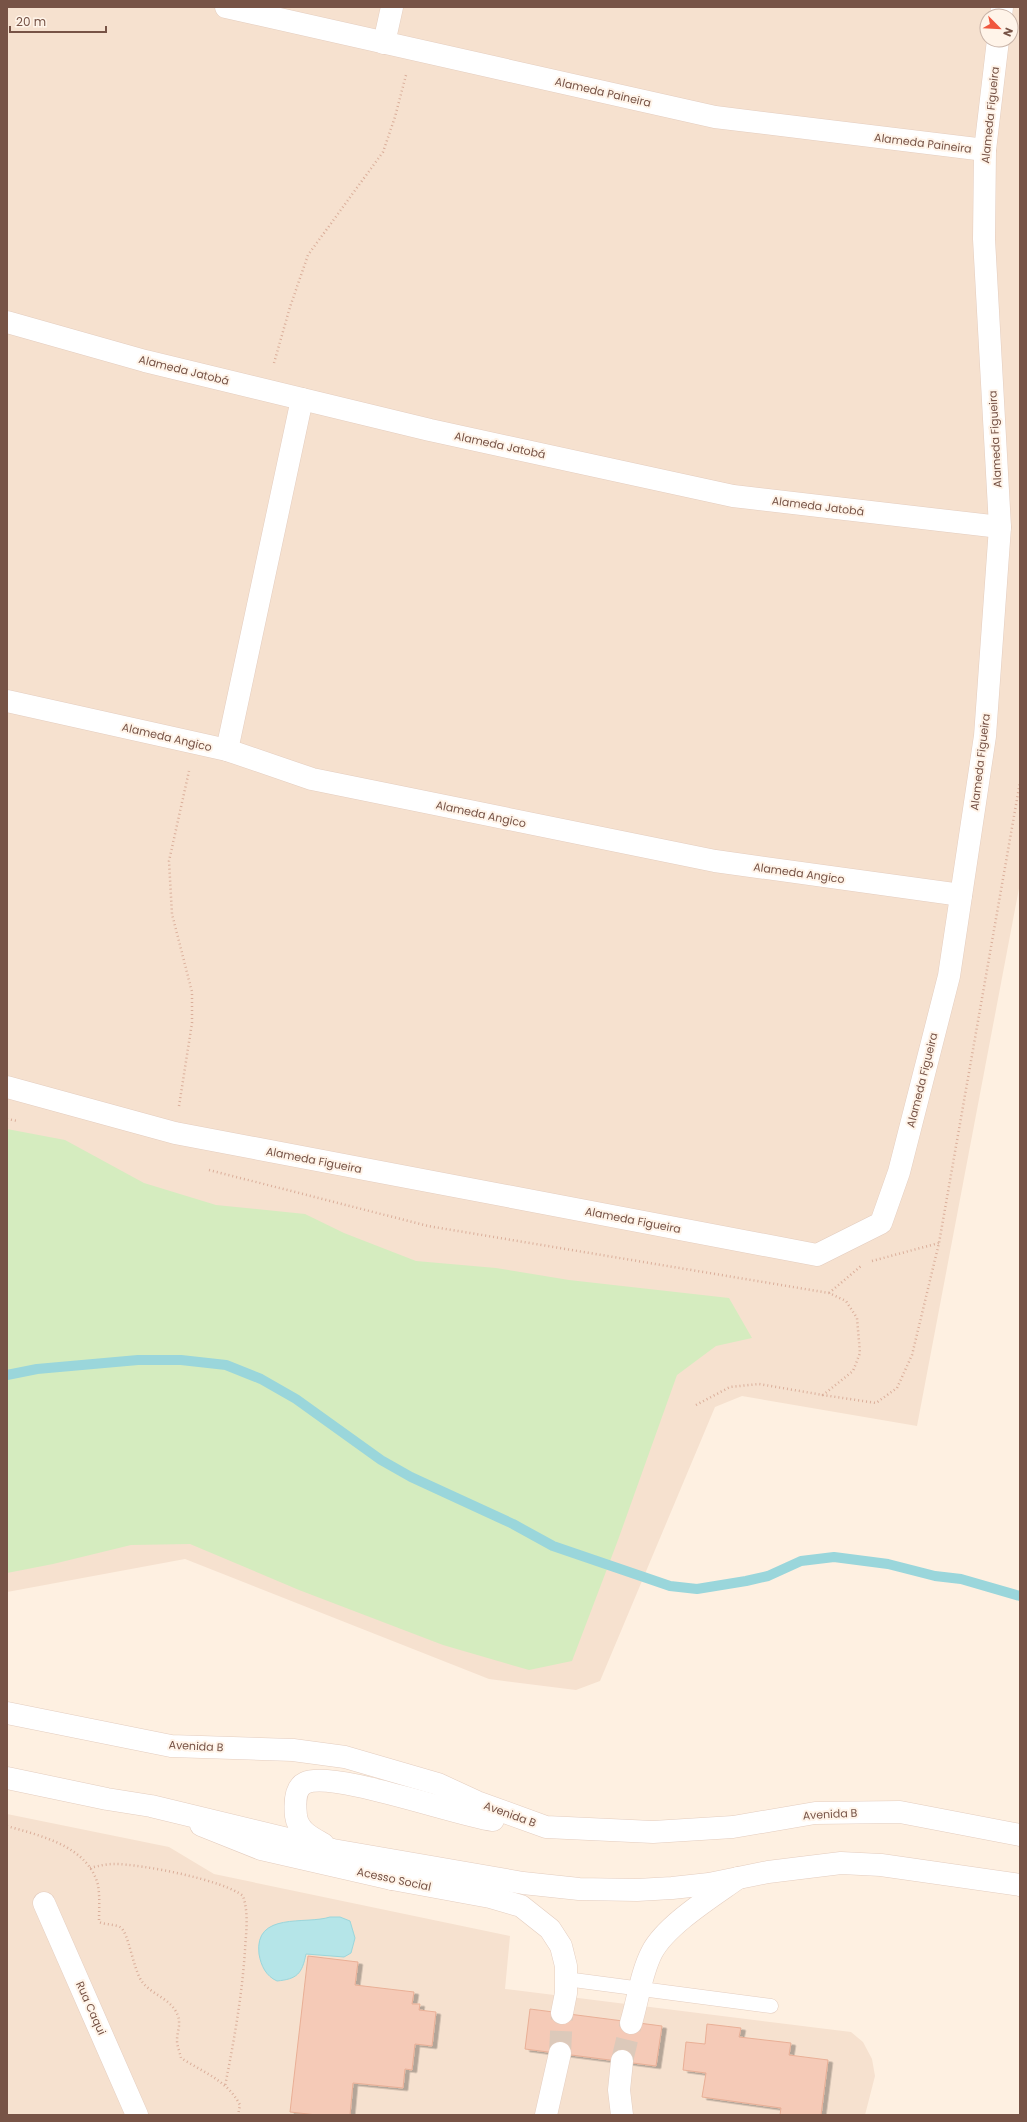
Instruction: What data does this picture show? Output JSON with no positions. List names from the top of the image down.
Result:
{
  "streets": {
    "street": [
      "Alameda Paineira",
      "Alameda Figueira",
      "Alameda Jatobá",
      "Alameda Angico",
      "Avenida B",
      "Acesso Social",
      "Rua Caqui"
    ]
  },
  "crossings": [
    ["Alameda Paineira", "Alameda Figueira"],
    ["Alameda Figueira", "Alameda Jatobá"],
    ["Alameda Figueira", "Alameda Angico"]
  ],
  "scale_bar": "20 m",
  "north": "bottom right"
}
